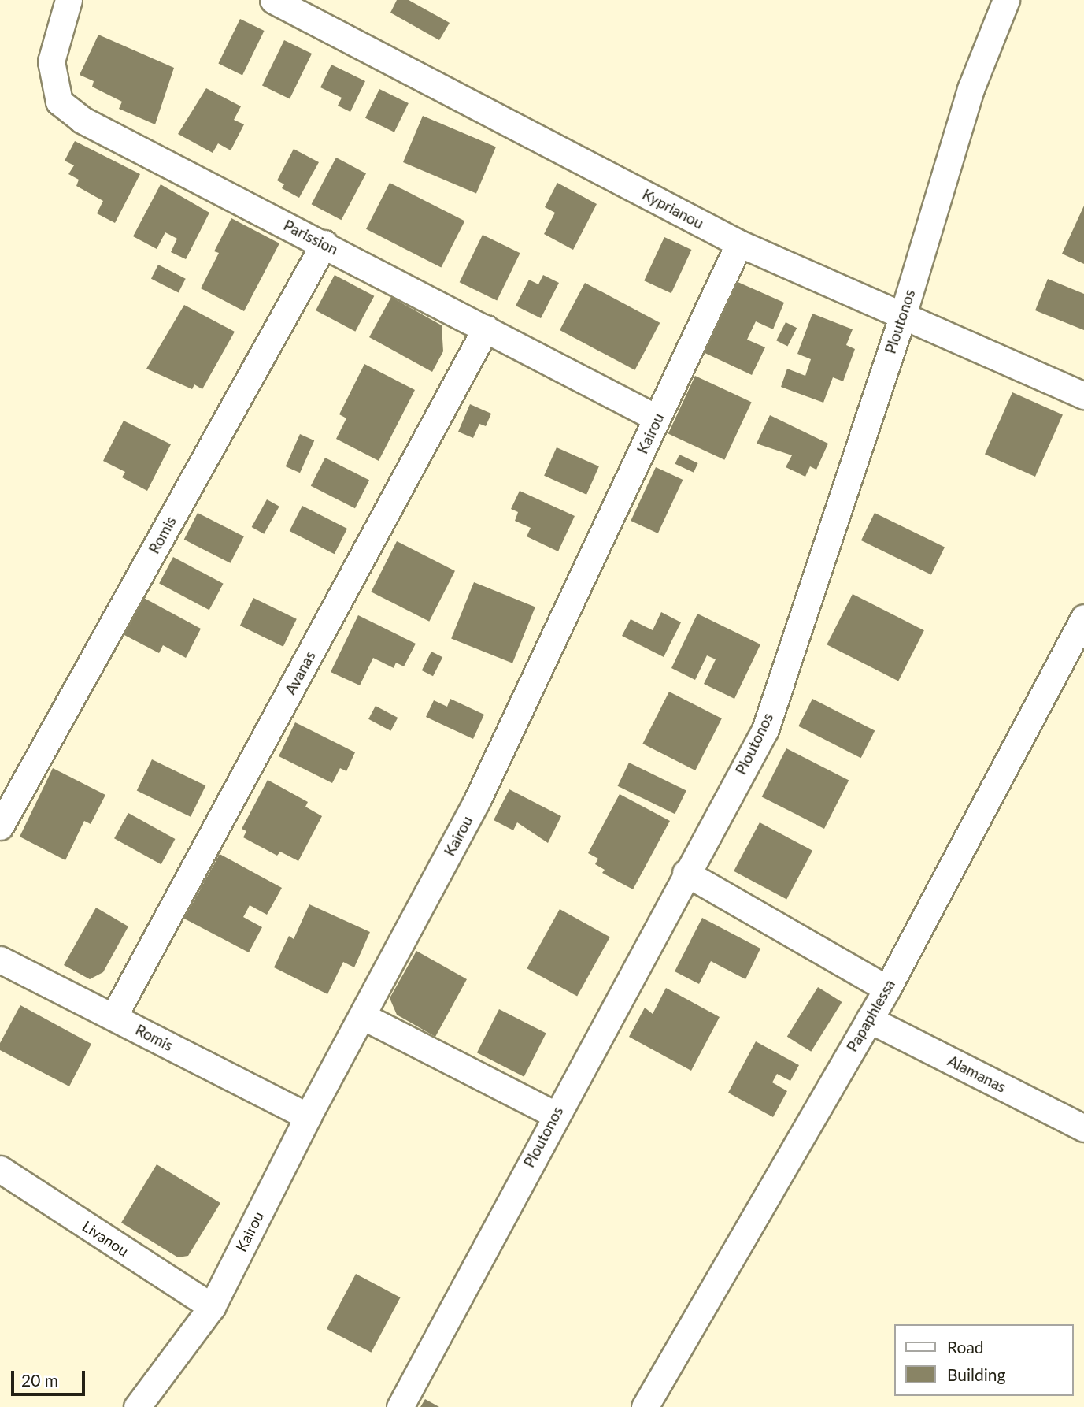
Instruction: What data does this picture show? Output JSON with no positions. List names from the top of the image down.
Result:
{
  "streets": {
    "street": [
      "Kyprianou",
      "Parission",
      "Ploutonos",
      "Kairou",
      "Romis",
      "Avanas",
      "Papaphlessa",
      "Alamanas",
      "Livanou"
    ]
  },
  "crossings": [
    ["Kyprianou", "Ploutonos"],
    ["Kyprianou", "Kairou"],
    ["Parission", "Kairou"],
    ["Parission", "Romis"],
    ["Parission", "Avanas"],
    ["Kairou", "Romis"],
    ["Kairou", "Livanou"],
    ["Romis", "Avanas"],
    ["Papaphlessa", "Alamanas"]
  ],
  "legend": ["Road", "Building"],
  "scale_bar": "20 m"
}
